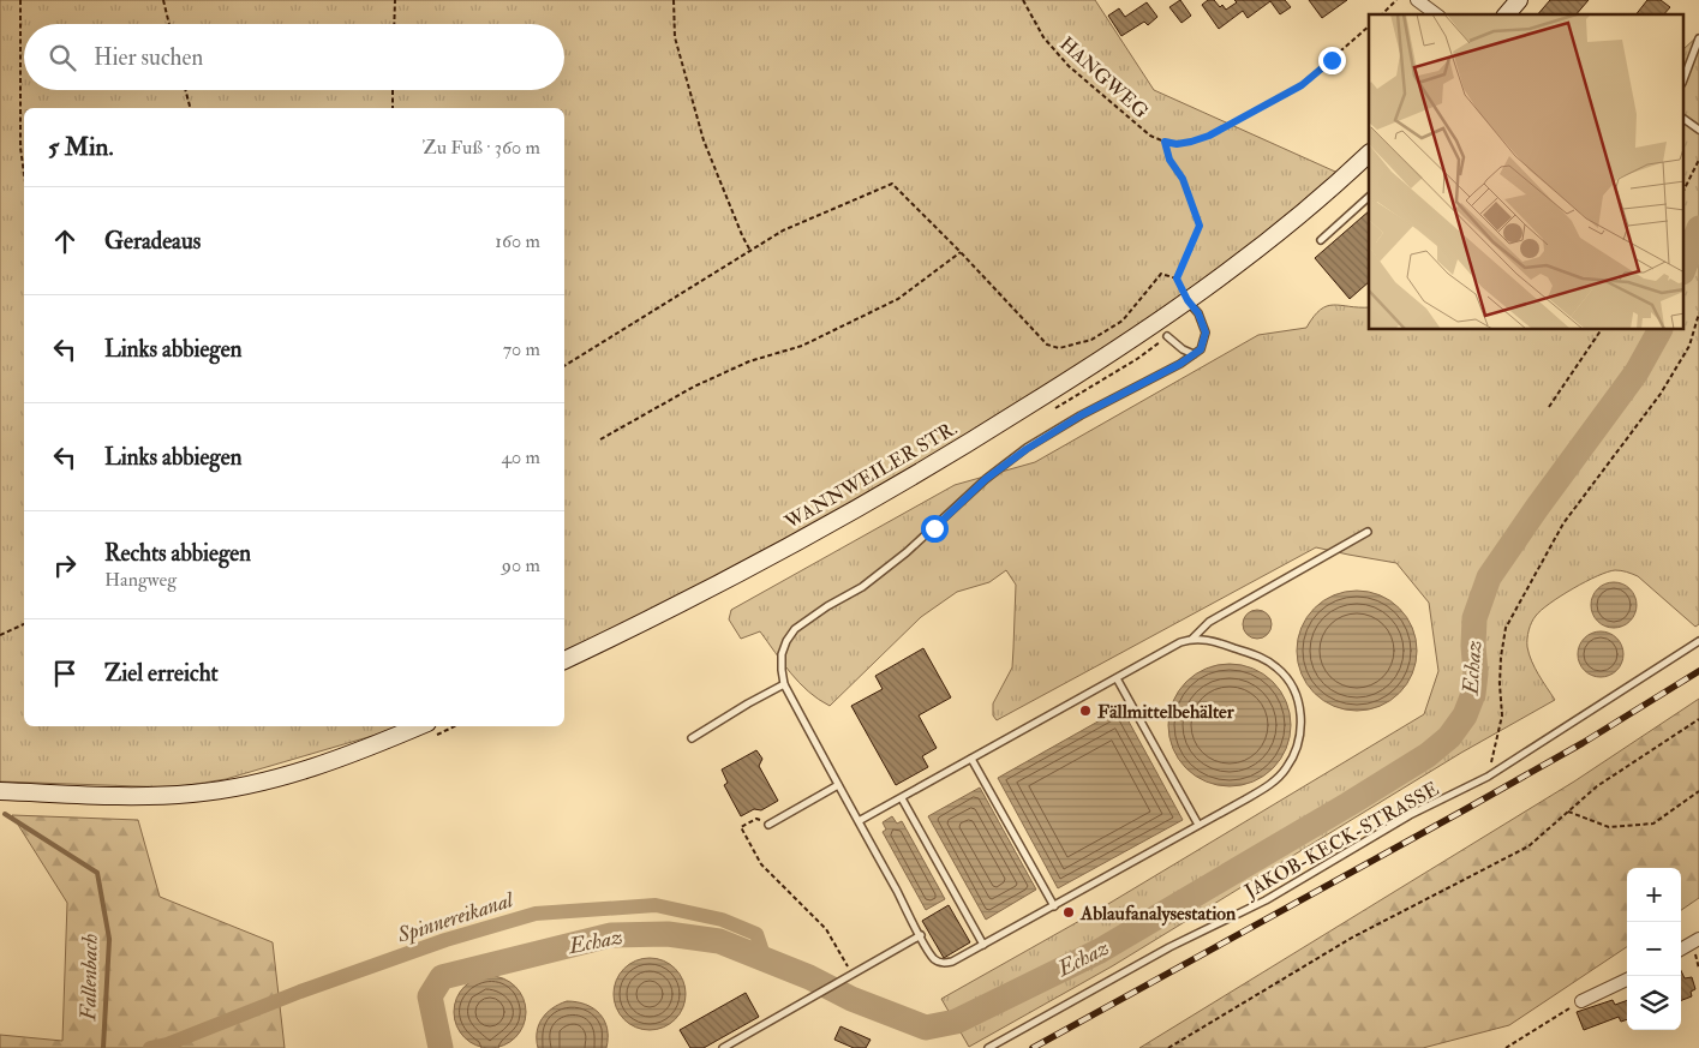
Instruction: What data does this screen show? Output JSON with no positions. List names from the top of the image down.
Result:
{
  "streets": {
    "main road": ["WANNWEILER STR."],
    "lane": ["JAKOB-KECK-STRASSE"],
    "path": ["HANGWEG"]
  },
  "water": ["Echaz", "Spinnereikanal", "Fallenbach"],
  "places": ["Fällmittelbehälter", "Ablaufanalysestation"],
  "page": {
    "search": "Hier suchen",
    "heading": ["5 Min.", "Zu Fuß · 360 m"],
    "list": [
      ["Geradeaus", "160 m"],
      ["Links abbiegen", "70 m"],
      ["Links abbiegen", "40 m"],
      ["Rechts abbiegen", "Hangweg", "90 m"],
      "Ziel erreicht"
    ],
    "map_buttons": ["+", "−"]
  }
}
